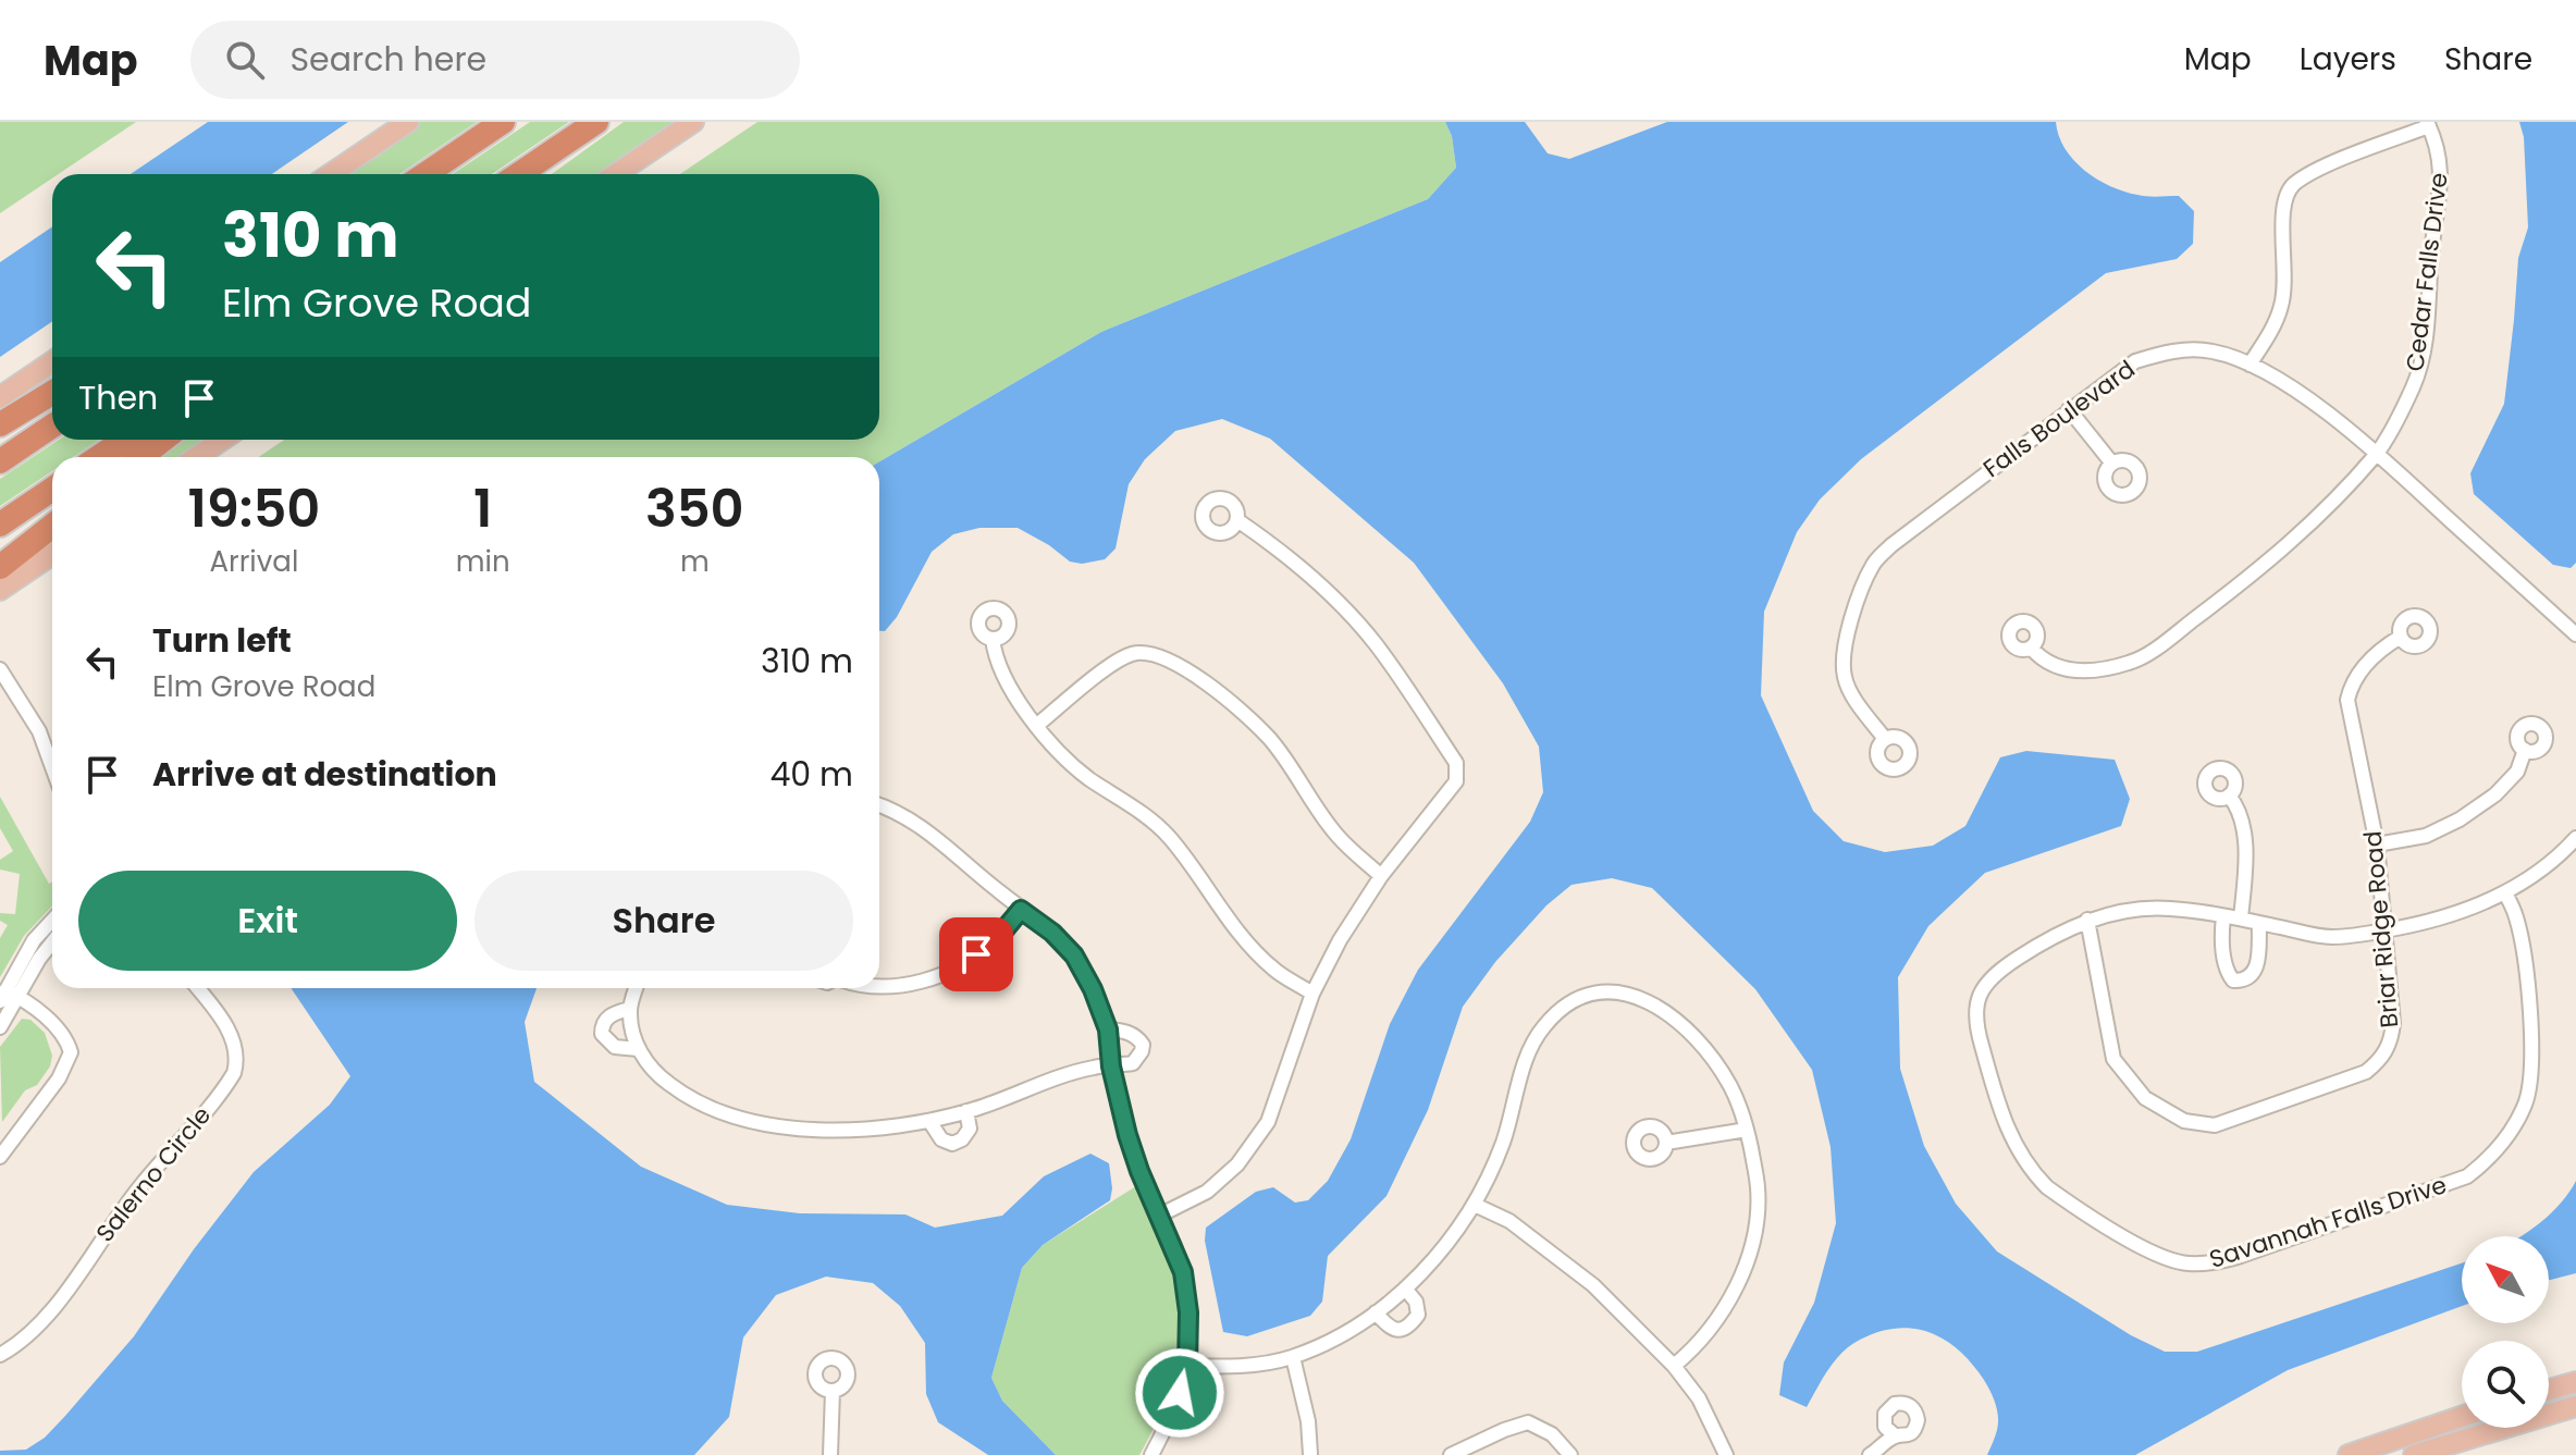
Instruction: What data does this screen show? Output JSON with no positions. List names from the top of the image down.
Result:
{
  "streets": {
    "street": [
      "Cedar Falls Drive",
      "Falls Boulevard",
      "Briar Ridge Road",
      "Salerno Circle",
      "Savannah Falls Drive"
    ]
  },
  "crossings": [
    ["Cedar Falls Drive", "Falls Boulevard"],
    ["Briar Ridge Road", "Savannah Falls Drive"]
  ],
  "north": "top left",
  "page": {
    "header": "Map",
    "search": "Search here",
    "nav": ["Map", "Layers", "Share"],
    "turn": ["310 m", "Elm Grove Road"],
    "then": "Then",
    "eta": [
      "19:50",
      "Arrival",
      "1",
      "min",
      "350",
      "m"
    ],
    "list": [
      {
        "name": "Turn left",
        "note": "Elm Grove Road",
        "value": "310 m"
      },
      {
        "name": "Arrive at destination",
        "value": "40 m"
      }
    ],
    "buttons": ["Exit", "Share"]
  }
}
